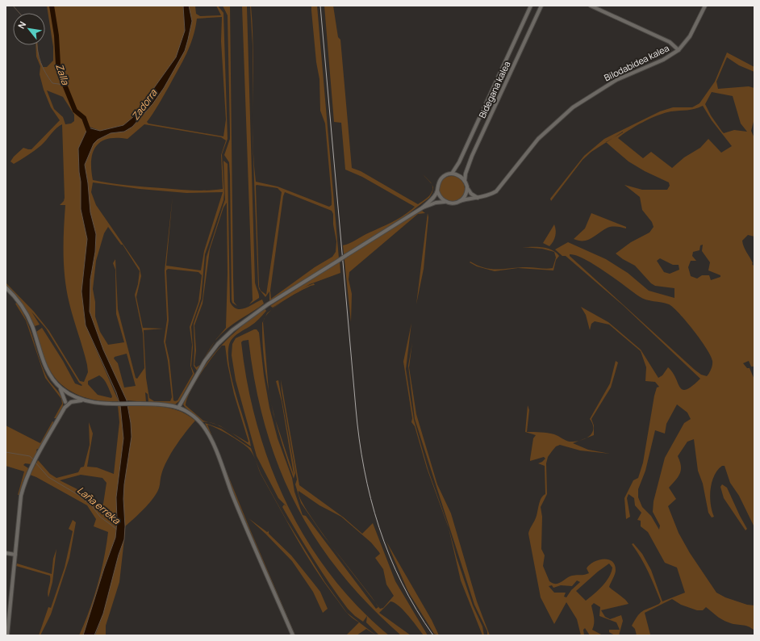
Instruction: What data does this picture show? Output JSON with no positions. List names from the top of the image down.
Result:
{
  "streets": {
    "street": ["Bilodabidea kalea", "Bidegana kalea"]
  },
  "crossings": [
    ["Bilodabidea kalea", "Bidegana kalea"]
  ],
  "water": ["Zalla", "Zadorra", "Laña erreka"],
  "north": "top left"
}
